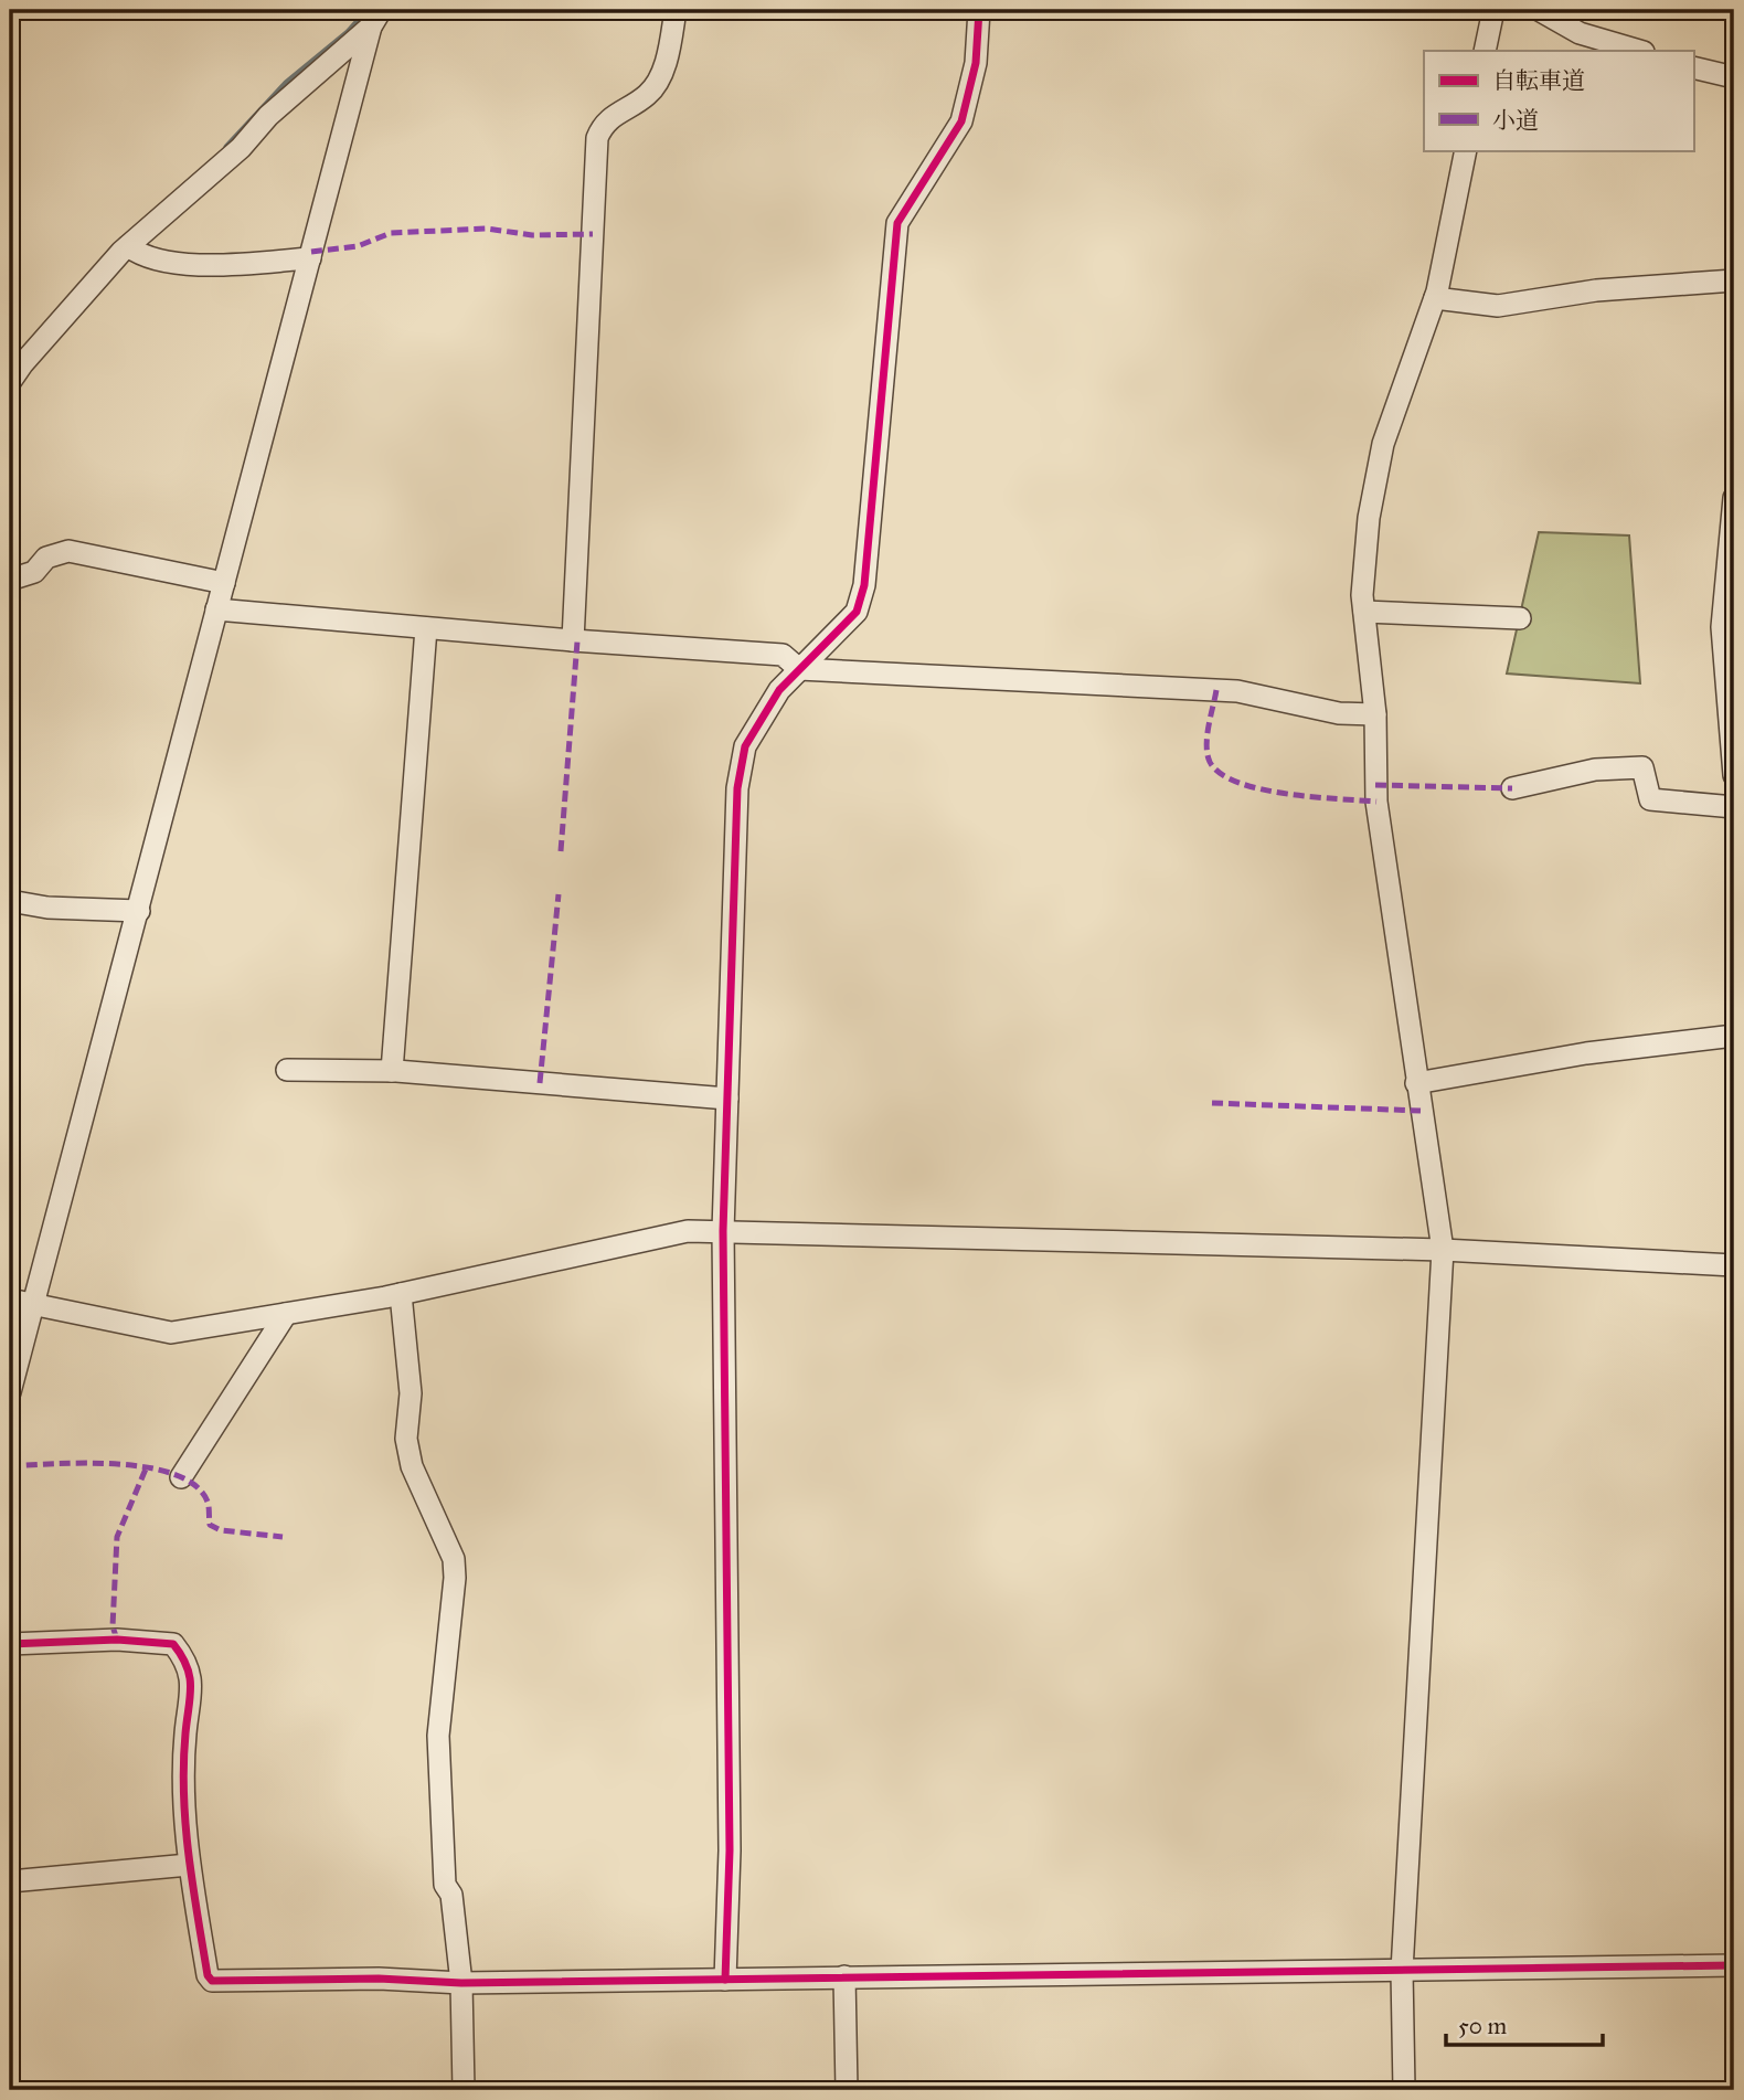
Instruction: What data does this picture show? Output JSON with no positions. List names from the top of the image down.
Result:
{
  "legend": ["自転車道", "小道"],
  "scale_bar": "50 m"
}
